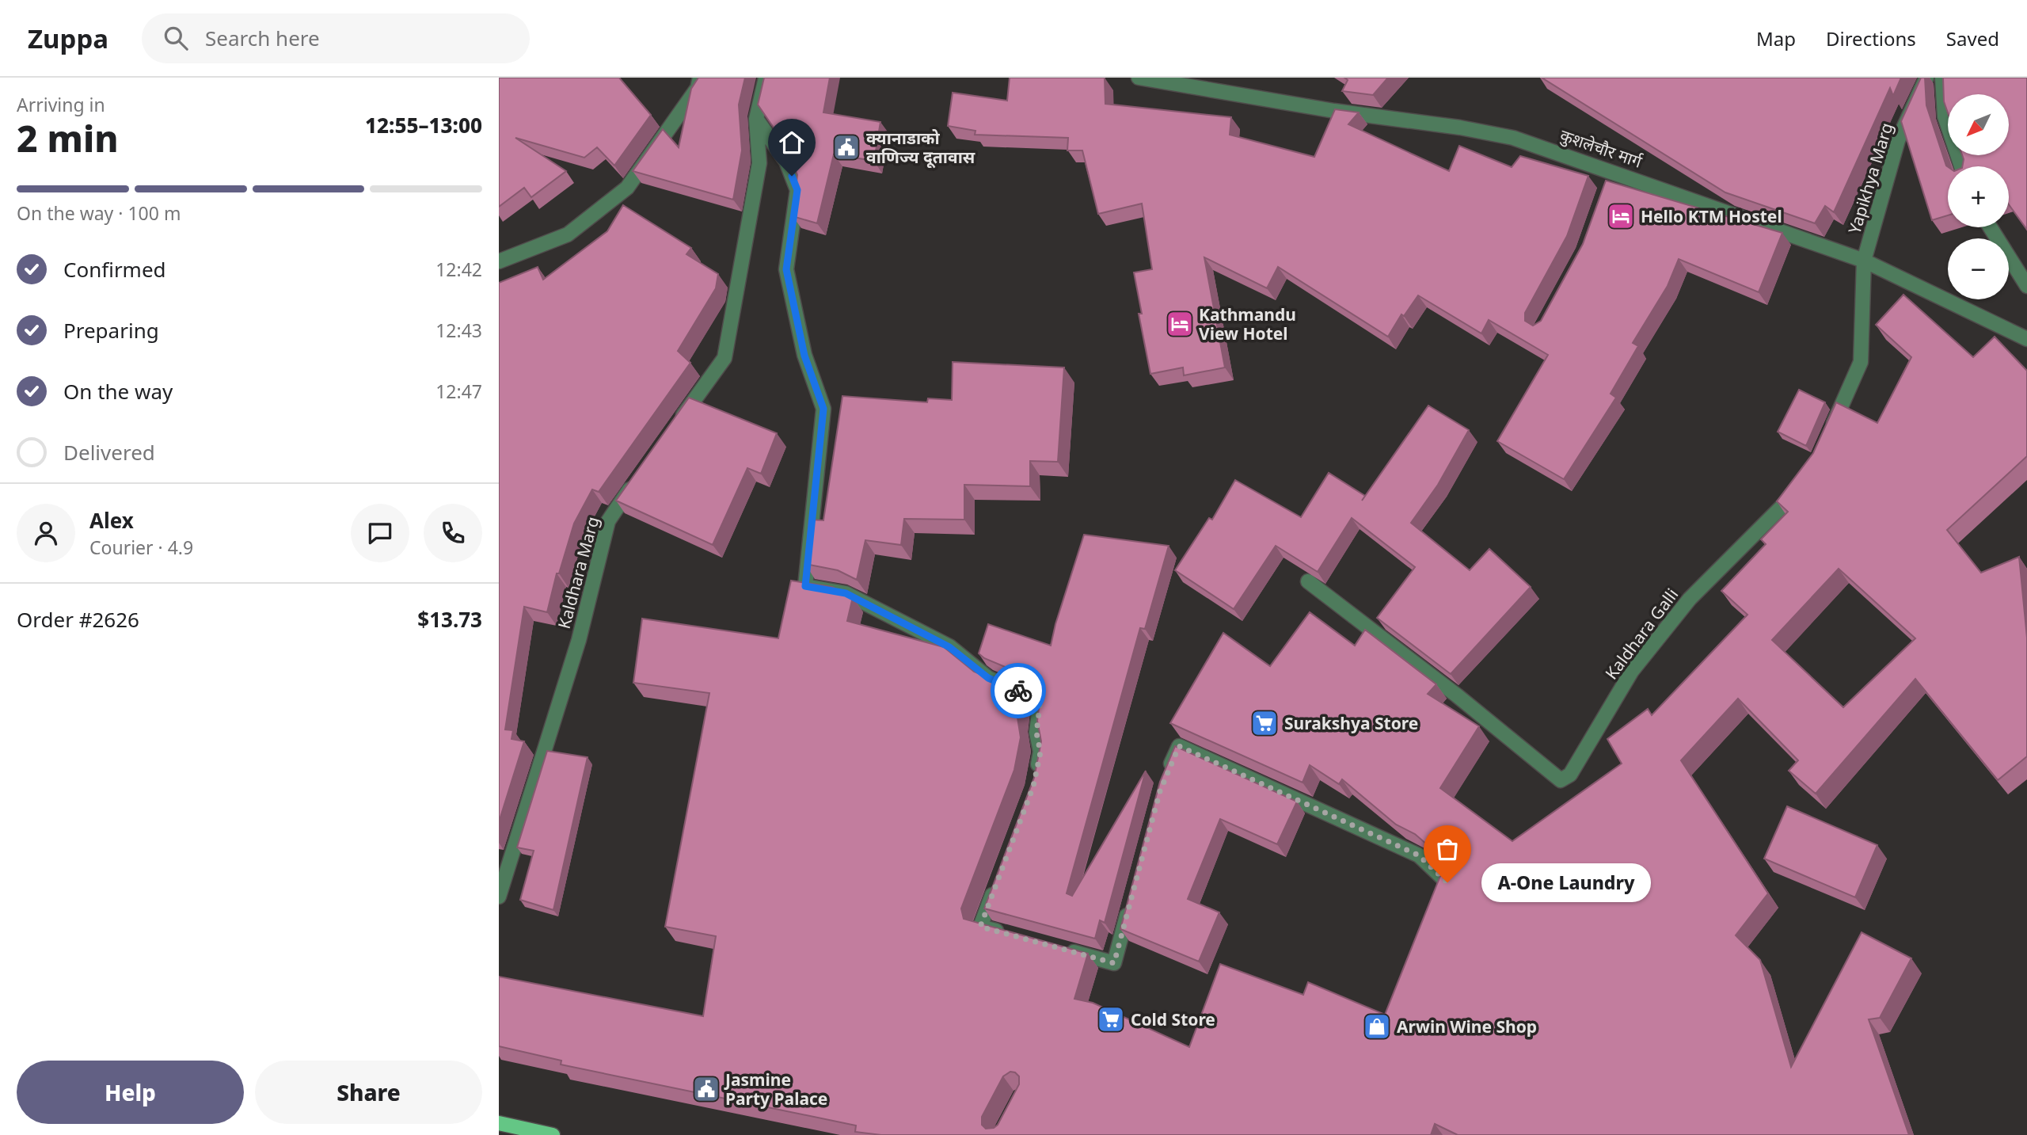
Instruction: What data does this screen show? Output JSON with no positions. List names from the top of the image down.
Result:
{
  "streets": {
    "street": [
      "कुशलेचौर मार्ग",
      "Yapikhya Marg",
      "Kaldhara Marg",
      "Kaldhara Galli"
    ]
  },
  "crossings": [
    ["कुशलेचौर मार्ग", "Yapikhya Marg"]
  ],
  "places": {
    "public building": ["क्यानाडाको वाणिज्य दूतावास", "Jasmine Party Palace"],
    "hotel": ["Hello KTM Hostel", "Kathmandu View Hotel"],
    "supermarket": ["Surakshya Store", "Cold Store"],
    "other": ["A-One Laundry"],
    "shop": ["Arwin Wine Shop"]
  },
  "north": "bottom left",
  "page": {
    "header": "Zuppa",
    "search": "Search here",
    "nav": ["Map", "Directions", "Saved"],
    "heading": ["2 min", "Arriving in", "12:55–13:00"],
    "panel": [
      "Alex",
      "Courier · 4.9",
      "Order #2626",
      "$13.73"
    ],
    "map_buttons": ["+", "−"],
    "bar": "On the way · 100 m",
    "list": [
      ["Confirmed", "12:42"],
      ["Preparing", "12:43"],
      ["On the way", "12:47"],
      "Delivered"
    ],
    "bubble": "A-One Laundry",
    "buttons": ["Help", "Share"]
  }
}
